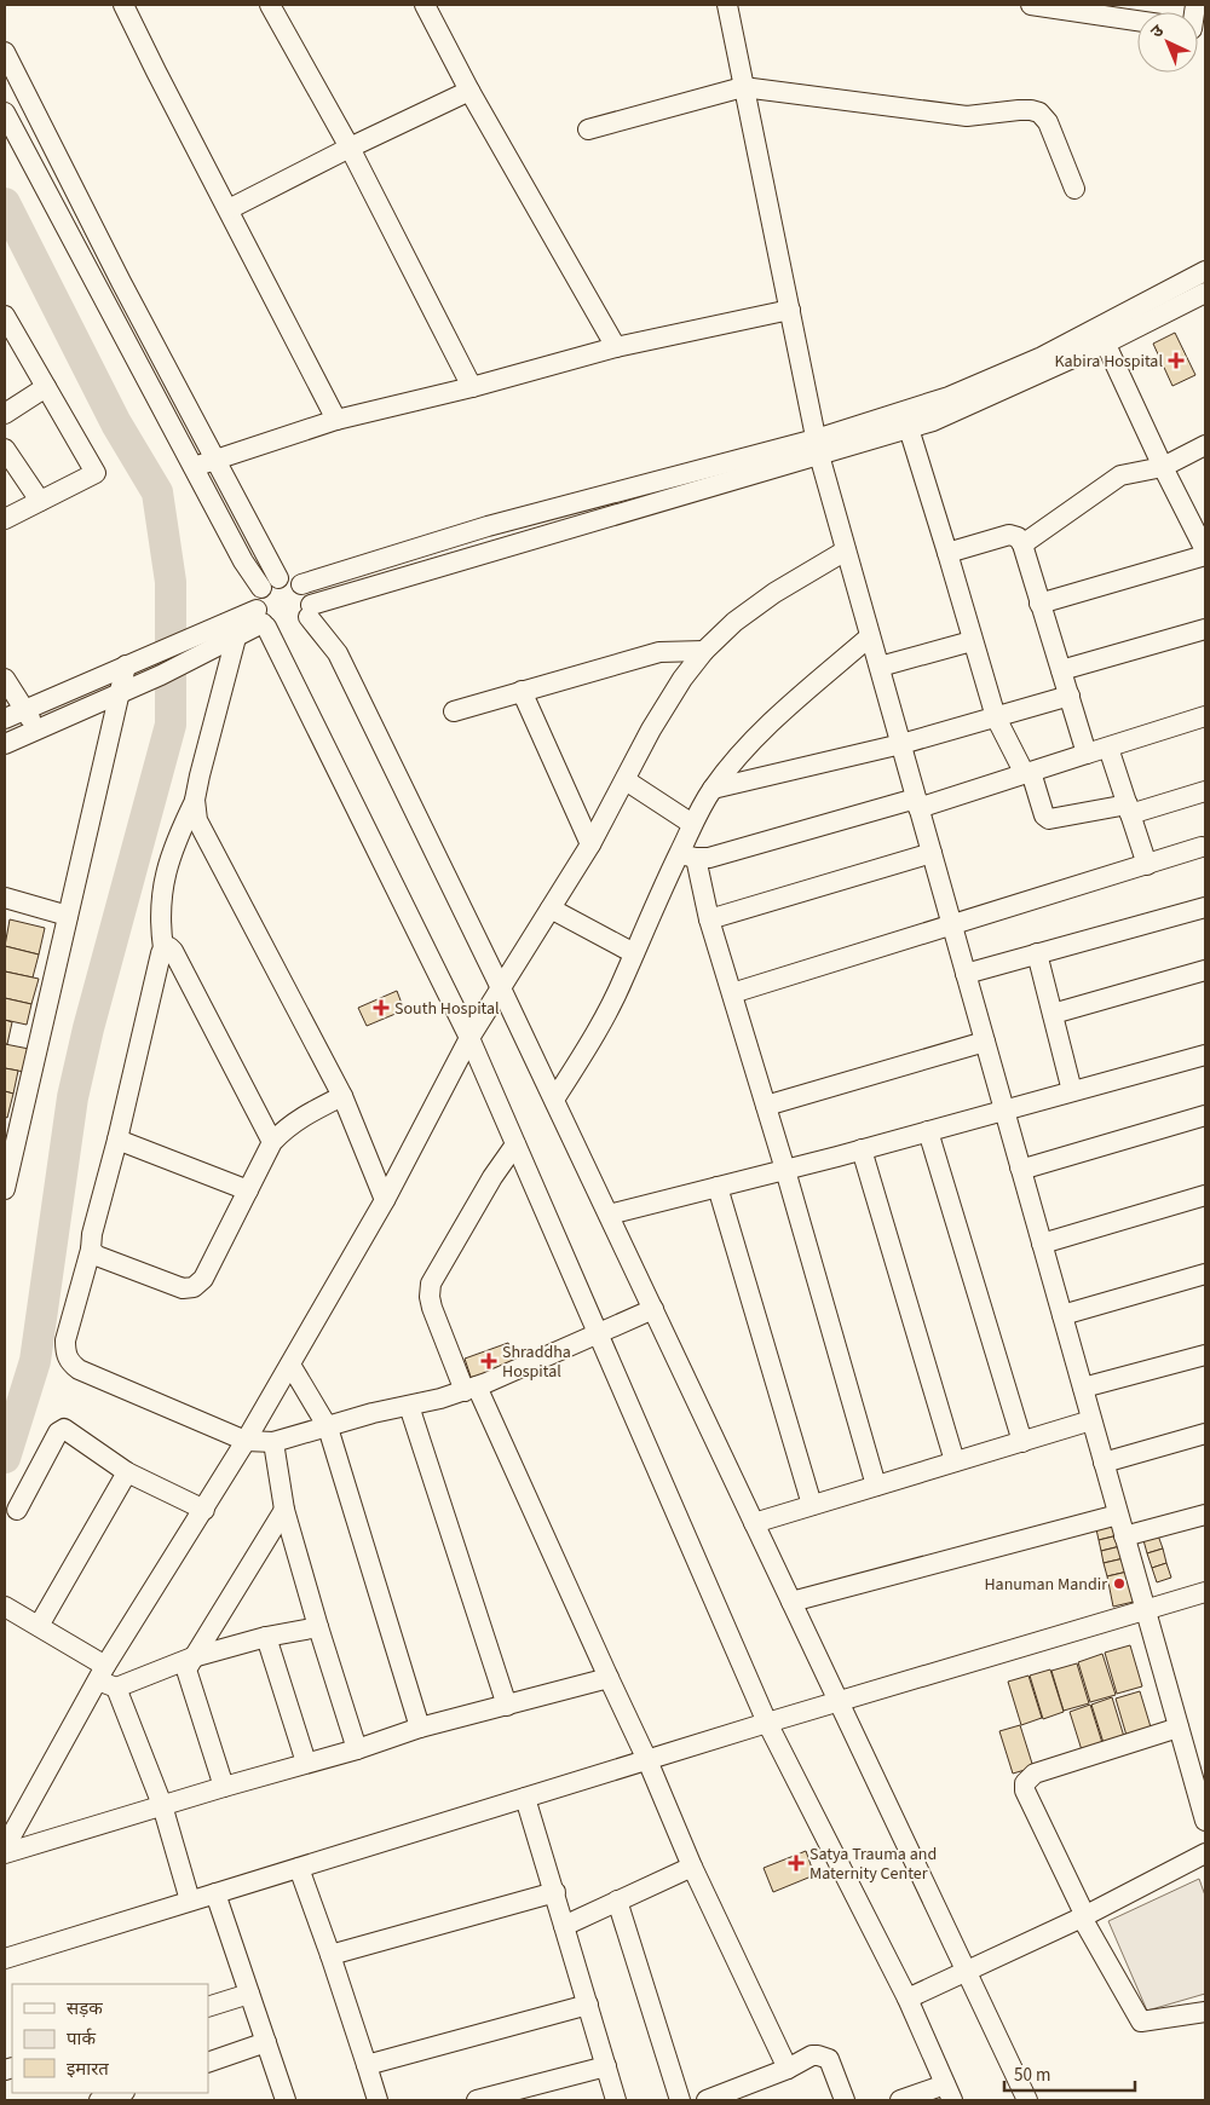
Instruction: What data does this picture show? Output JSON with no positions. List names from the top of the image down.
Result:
{
  "places": {
    "health": [
      "Kabira Hospital",
      "South Hospital",
      "Shraddha Hospital",
      "Satya Trauma and Maternity Center"
    ],
    "other": ["Hanuman Mandir"]
  },
  "legend": ["सड़क", "पार्क", "इमारत"],
  "scale_bar": "50 m",
  "north": "top left"
}
